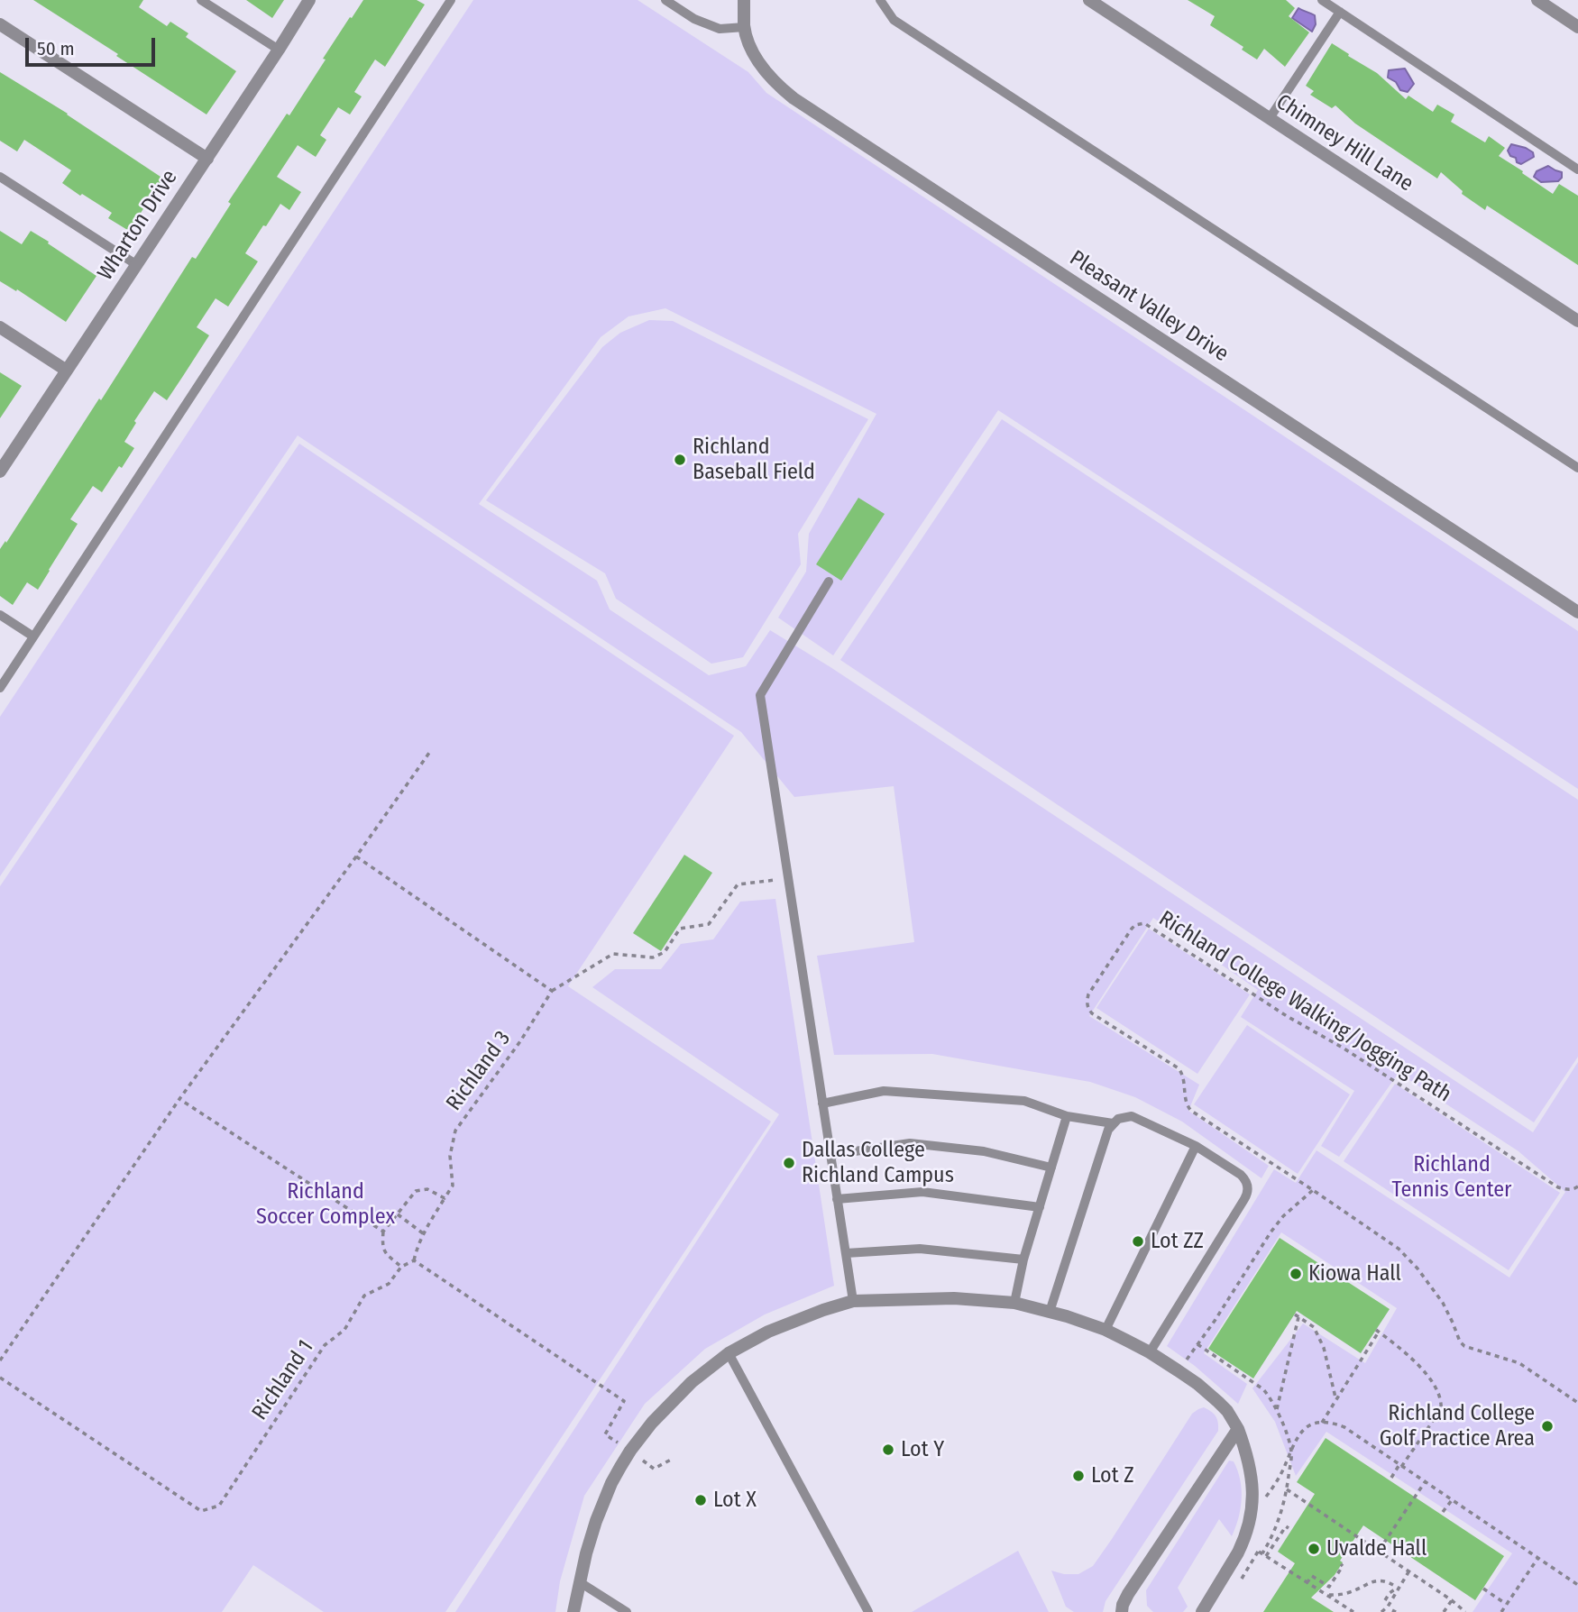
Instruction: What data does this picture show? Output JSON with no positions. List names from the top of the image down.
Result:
{
  "streets": {
    "street": ["Chimney Hill Lane", "Wharton Drive", "Pleasant Valley Drive"],
    "path": ["Richland College Walking/Jogging Path", "Richland 3", "Richland 1"]
  },
  "crossings": [
    ["Richland 3", "Richland 1"]
  ],
  "parks": ["Richland Tennis Center", "Richland Soccer Complex"],
  "places": [
    "Richland Baseball Field",
    "Dallas College Richland Campus",
    "Lot ZZ",
    "Kiowa Hall",
    "Richland College Golf Practice Area",
    "Lot Y",
    "Lot Z",
    "Lot X",
    "Uvalde Hall"
  ],
  "scale_bar": "50 m"
}
